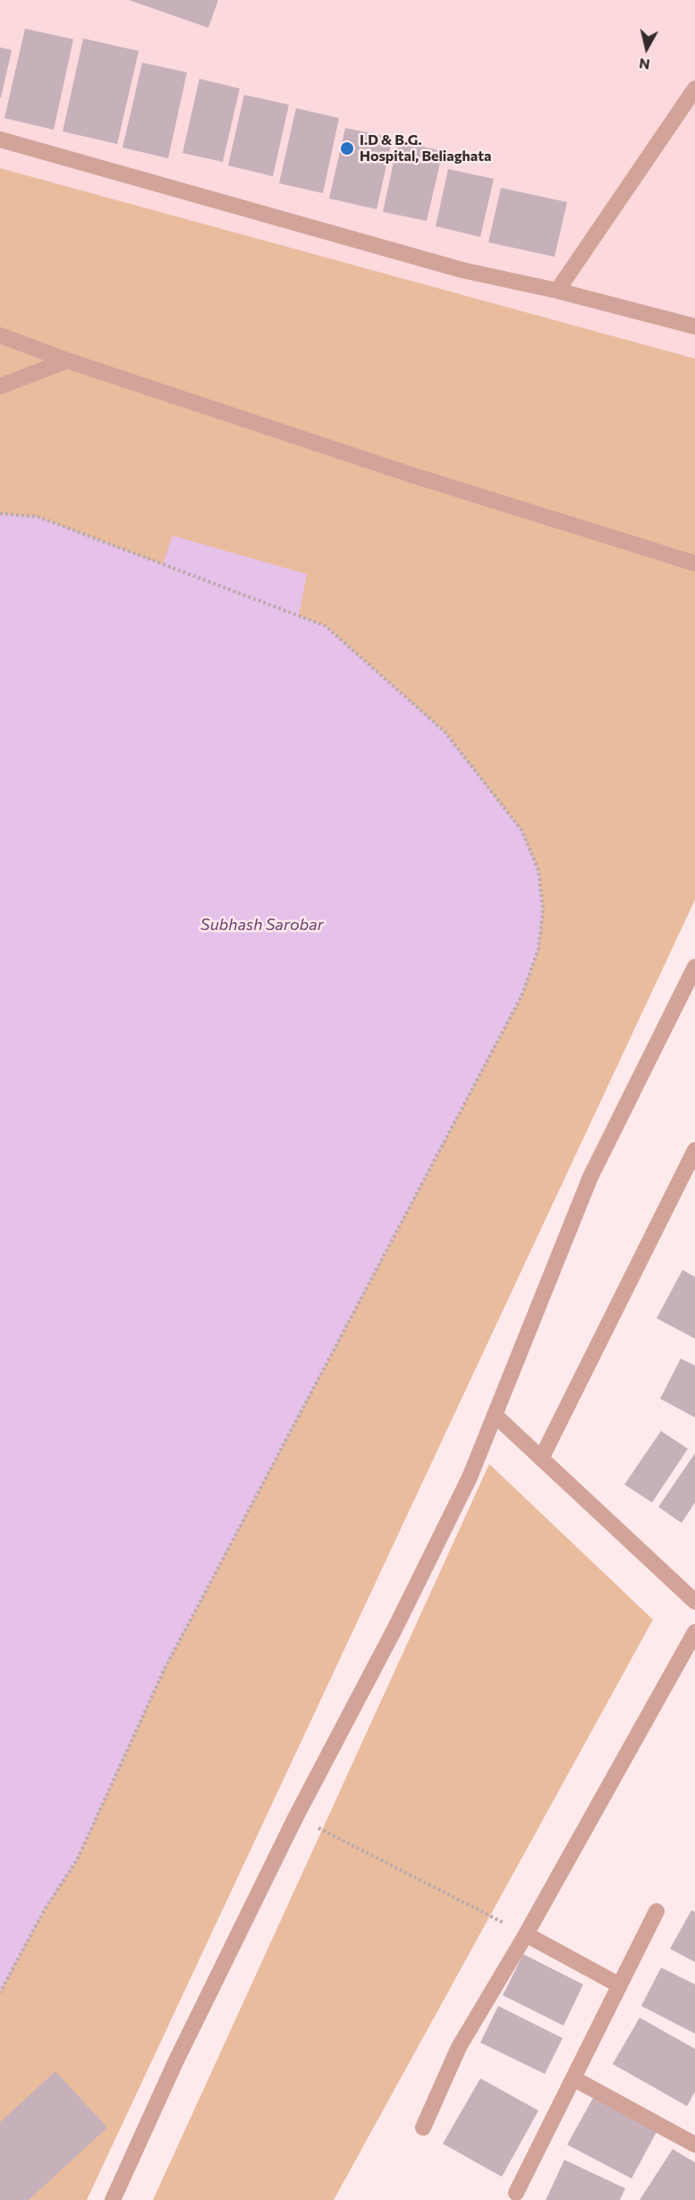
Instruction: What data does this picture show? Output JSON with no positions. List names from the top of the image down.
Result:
{
  "water": ["Subhash Sarobar"],
  "places": ["I.D & B.G. Hospital, Beliaghata"],
  "north": "bottom"
}
